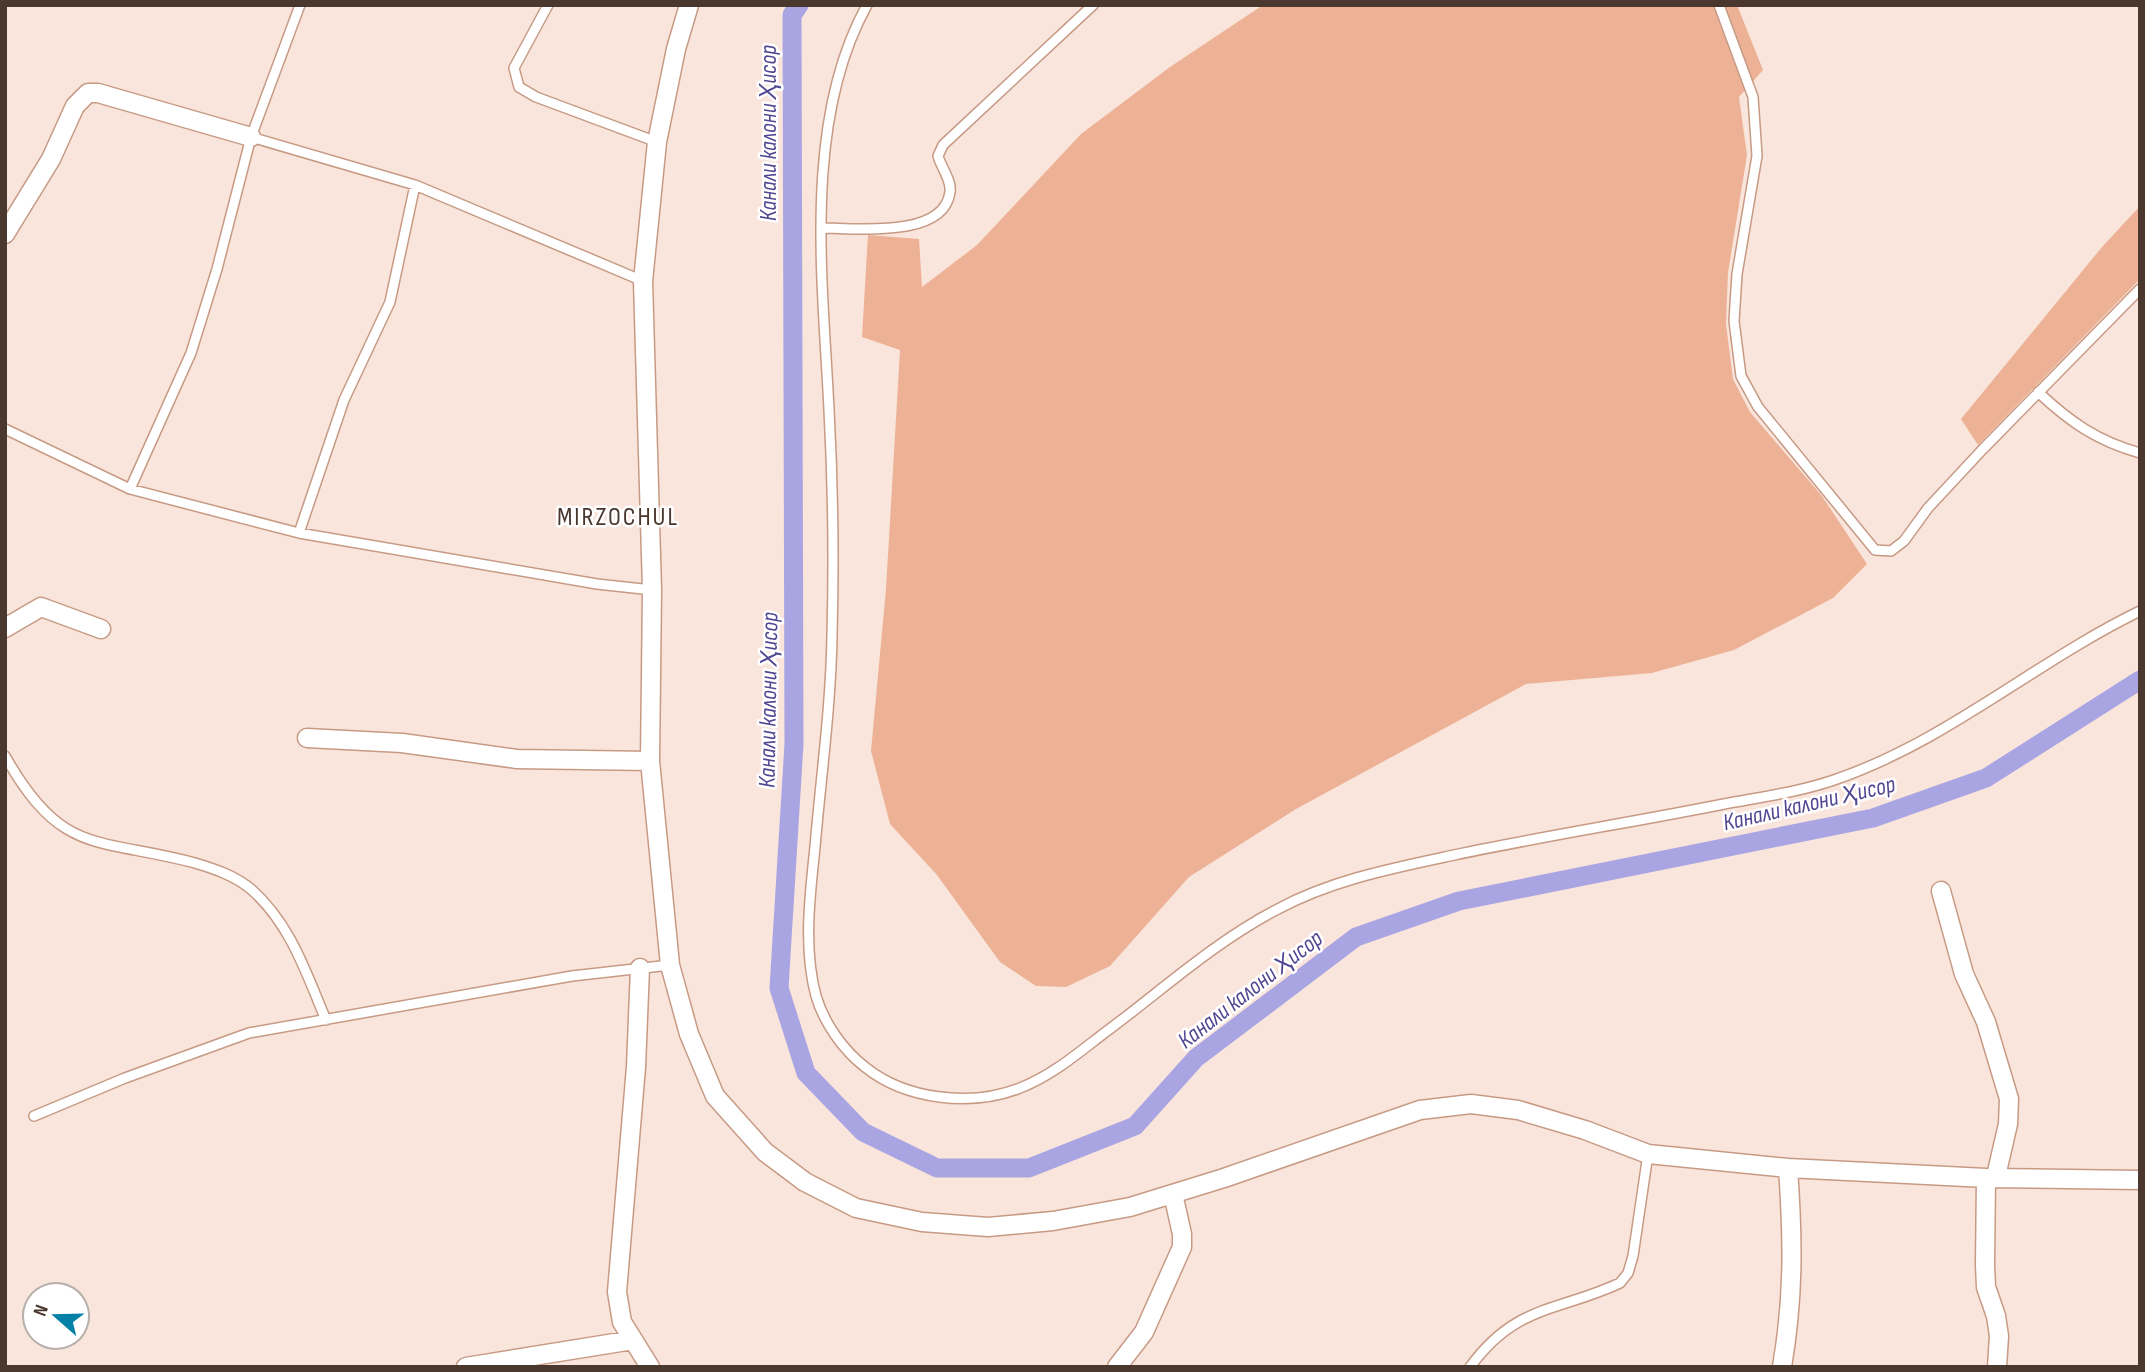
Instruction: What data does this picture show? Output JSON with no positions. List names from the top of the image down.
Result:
{
  "districts": ["MIRZOCHUL"],
  "water": ["Канали калони Ҳисор"],
  "north": "left"
}
